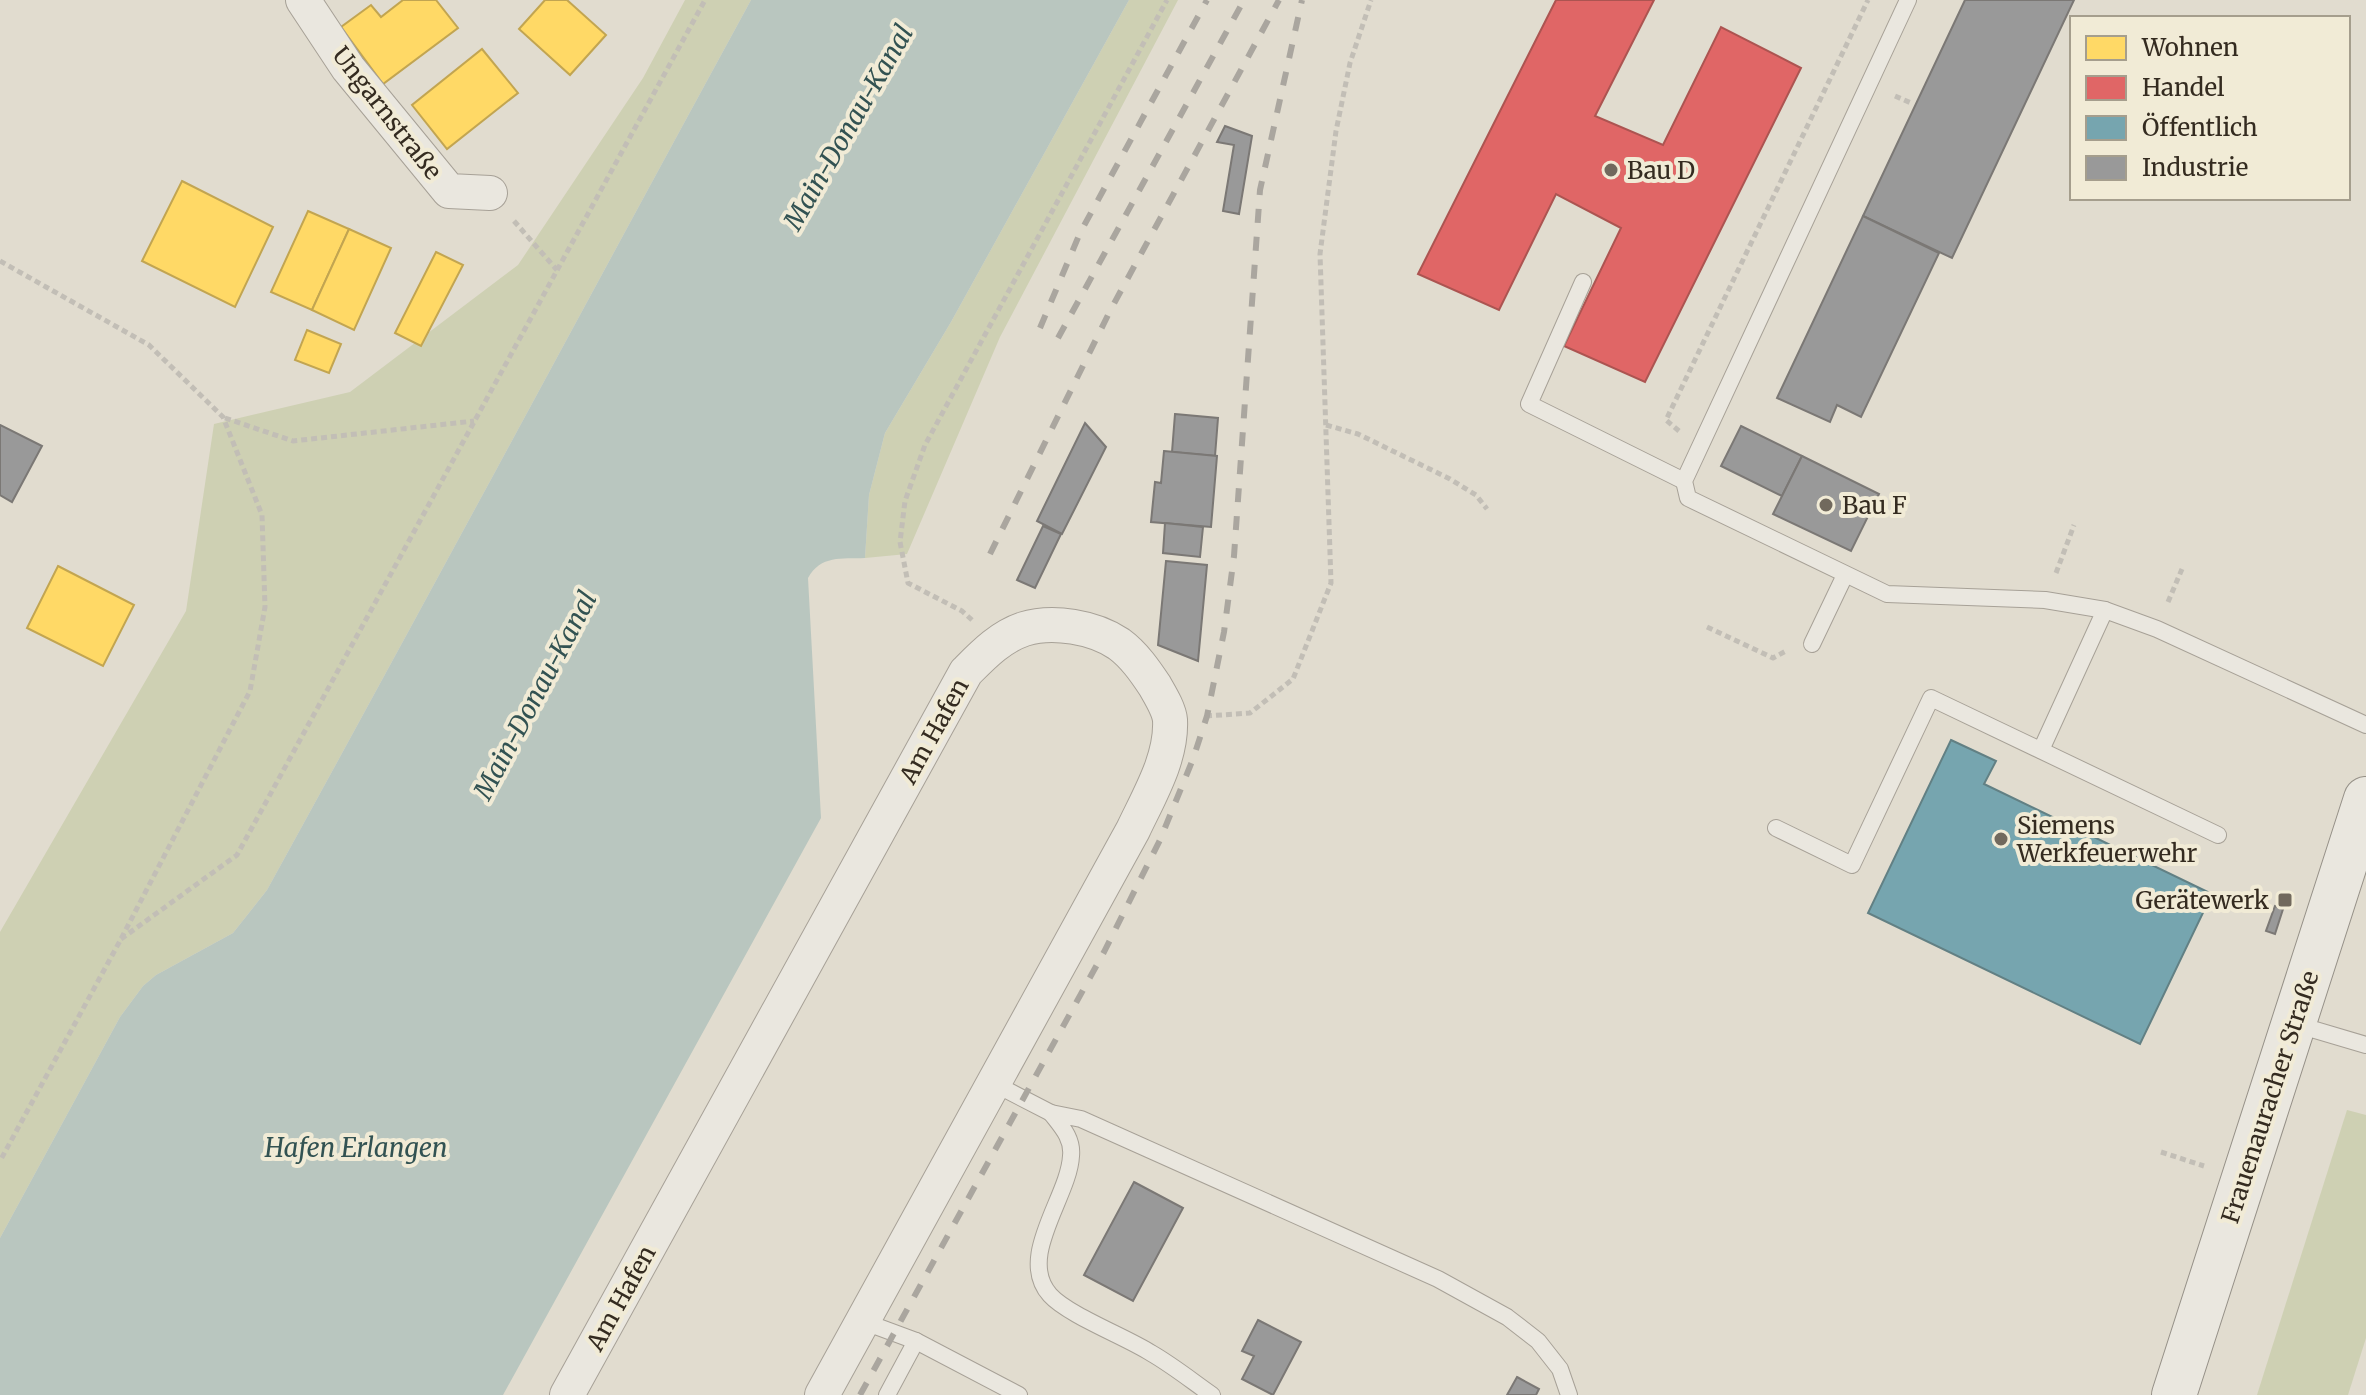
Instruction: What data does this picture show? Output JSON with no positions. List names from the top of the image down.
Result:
{
  "streets": {
    "main road": ["Frauenauracher Straße"],
    "street": ["Ungarnstraße", "Am Hafen"]
  },
  "water": ["Main-Donau-Kanal", "Hafen Erlangen"],
  "places": {
    "other": ["Bau D", "Bau F", "Siemens Werkfeuerwehr"],
    "transit": ["Gerätewerk"]
  },
  "legend": [
    "Wohnen",
    "Handel",
    "Öffentlich",
    "Industrie"
  ]
}
